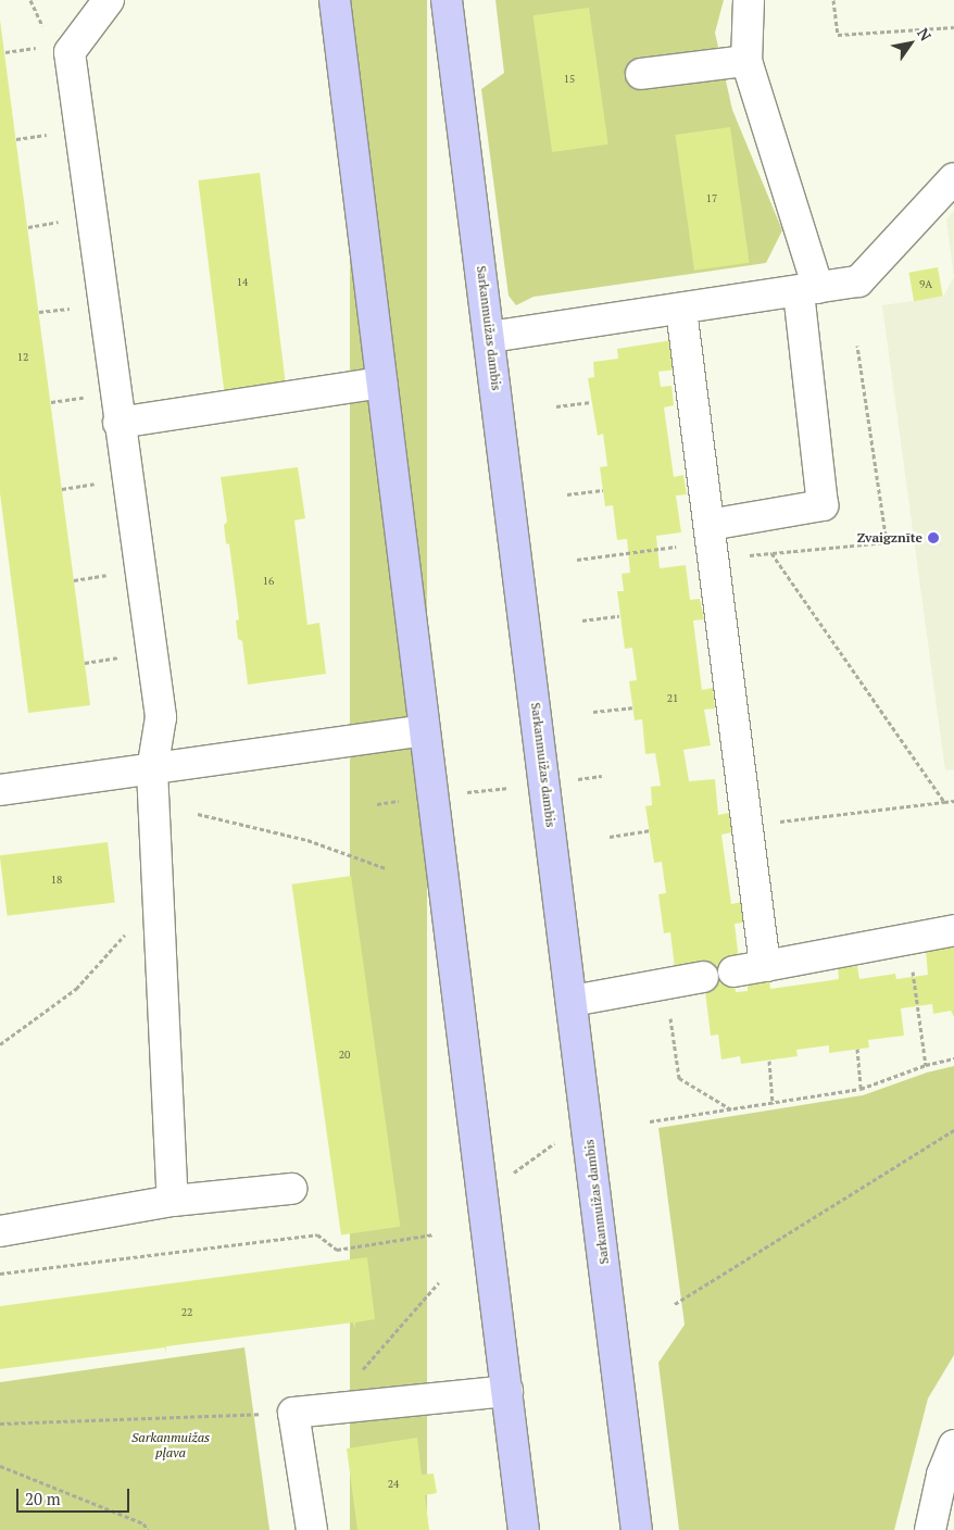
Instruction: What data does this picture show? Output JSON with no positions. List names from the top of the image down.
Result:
{
  "streets": {
    "main road": ["Sarkanmuižas dambis"]
  },
  "parks": ["Sarkanmuižas pļava"],
  "places": ["Zvaigznīte"],
  "house_numbers": [
    "15",
    "17",
    "14",
    "9A",
    "12",
    "16",
    "21",
    "18",
    "20",
    "22",
    "24"
  ],
  "scale_bar": "20 m",
  "north": "top right"
}
